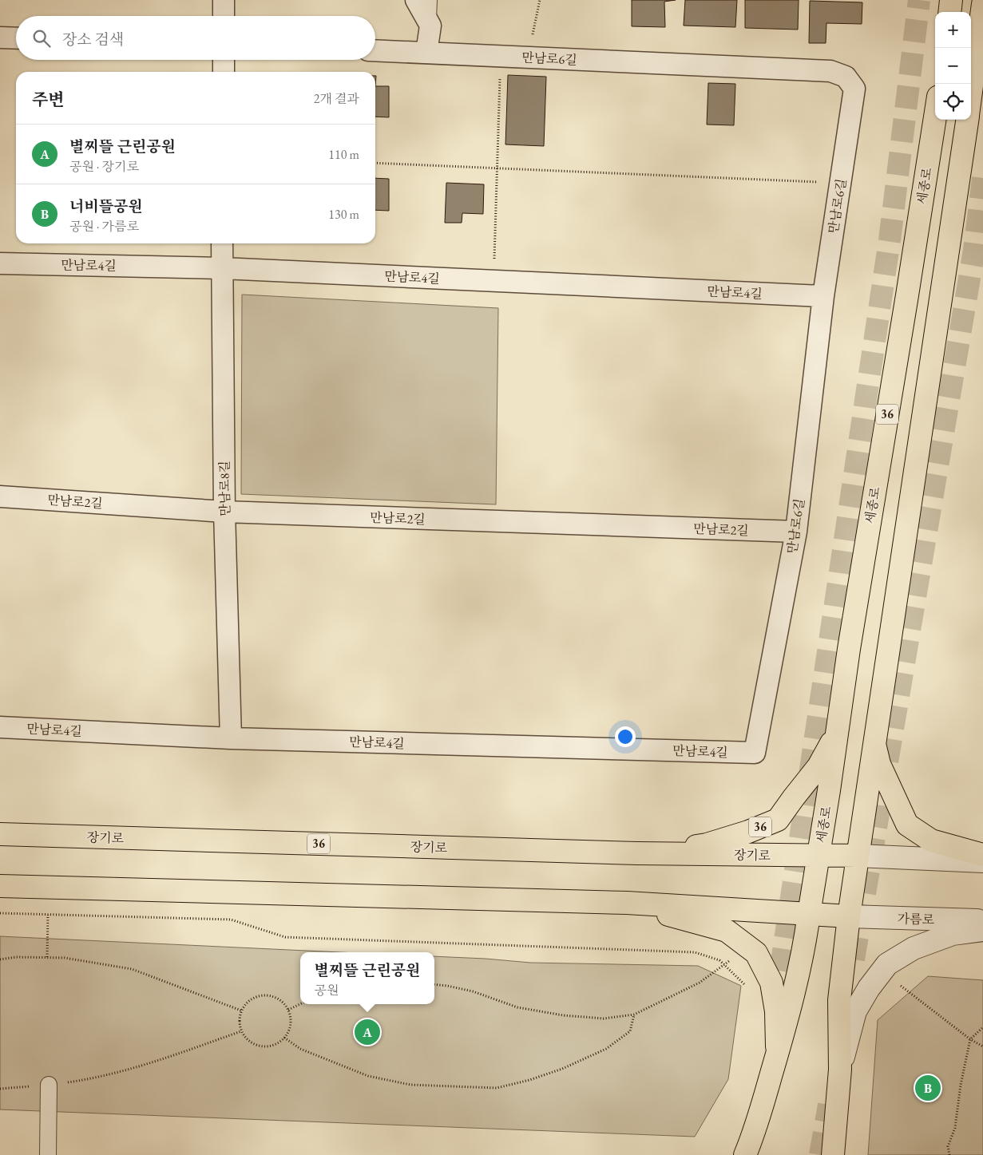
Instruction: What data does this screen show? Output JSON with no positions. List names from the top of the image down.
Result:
{
  "streets": {
    "main road": ["세종로", "36", "장기로"],
    "street": [
      "만남로6길",
      "만남로4길",
      "만남로8길",
      "만남로2길",
      "가름로"
    ]
  },
  "crossings": [
    ["만남로6길", "만남로4길"],
    ["만남로6길", "만남로2길"],
    ["세종로", "36"],
    ["세종로", "장기로"],
    ["만남로4길", "만남로8길"],
    ["36", "장기로"],
    ["만남로8길", "만남로2길"]
  ],
  "page": {
    "map_buttons": ["+", "−"],
    "search": "장소 검색",
    "heading": ["주변", "2개 결과"],
    "list": [
      {
        "mark": "A",
        "name": "별찌뜰 근린공원",
        "note": "공원 · 장기로",
        "value": "110 m"
      },
      {
        "mark": "B",
        "name": "너비뜰공원",
        "note": "공원 · 가름로",
        "value": "130 m"
      }
    ],
    "popup": ["별찌뜰 근린공원", "공원"],
    "pins": ["A", "B"]
  }
}
